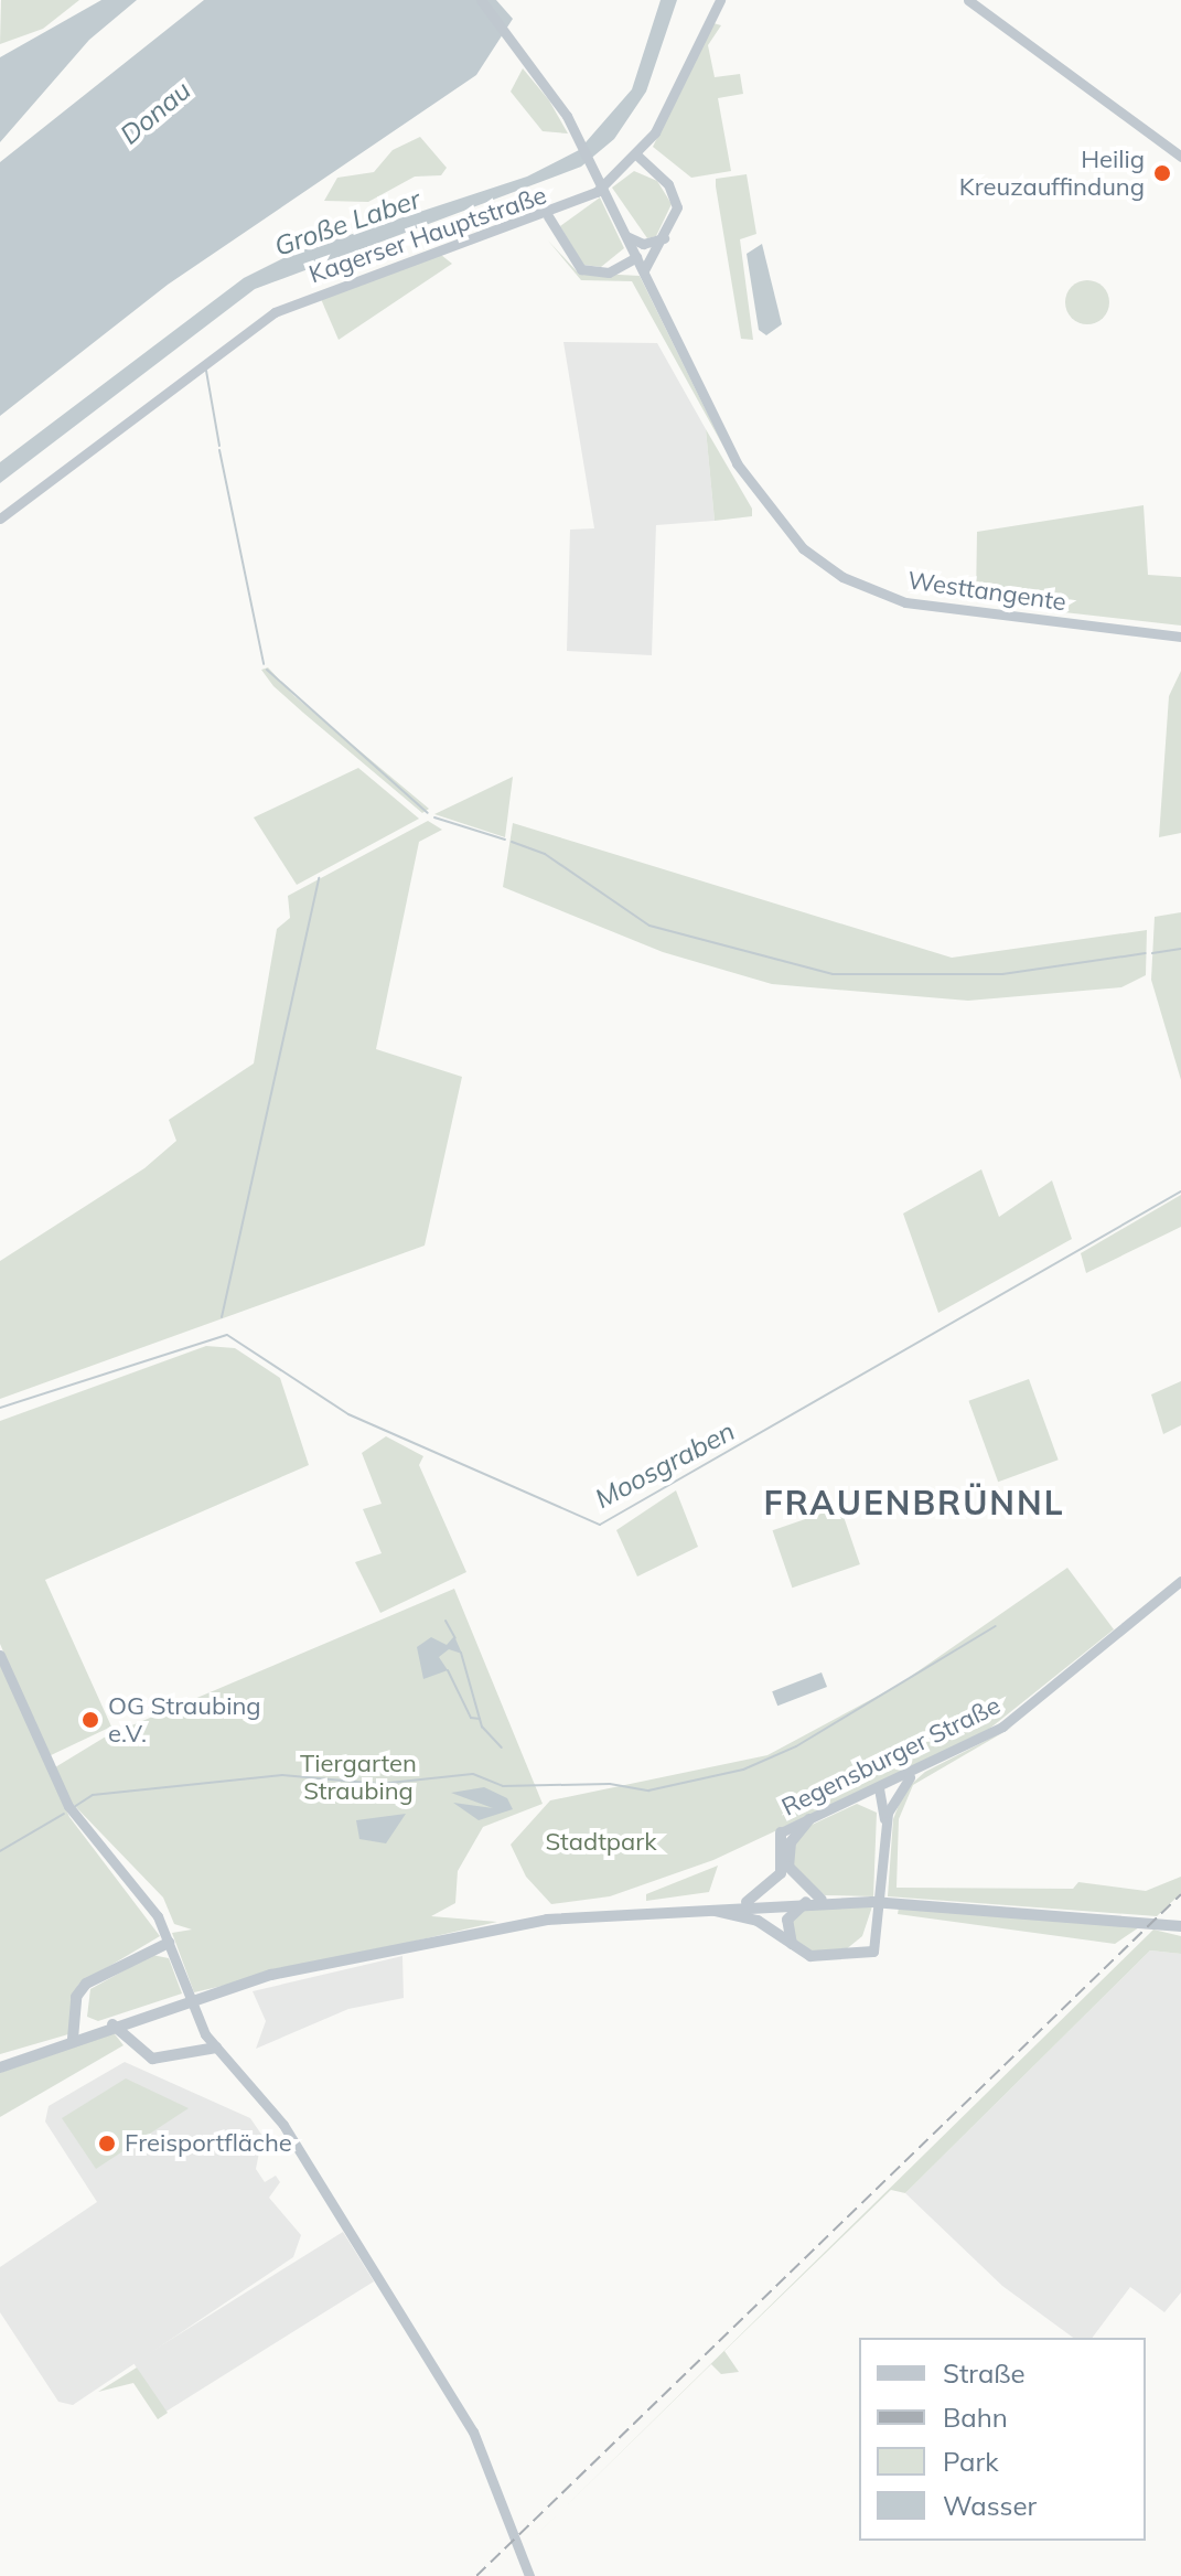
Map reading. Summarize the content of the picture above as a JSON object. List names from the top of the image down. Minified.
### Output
{"streets":{"street":["Kagerser Hauptstraße","Westtangente","Regensburger Straße"]},"districts":["FRAUENBRÜNNL"],"water":["Donau","Große Laber","Moosgraben"],"parks":["Tiergarten Straubing","Stadtpark"],"places":["Heilig Kreuzauffindung","OG Straubing e.V.","Freisportfläche"],"legend":["Straße","Bahn","Park","Wasser"]}
